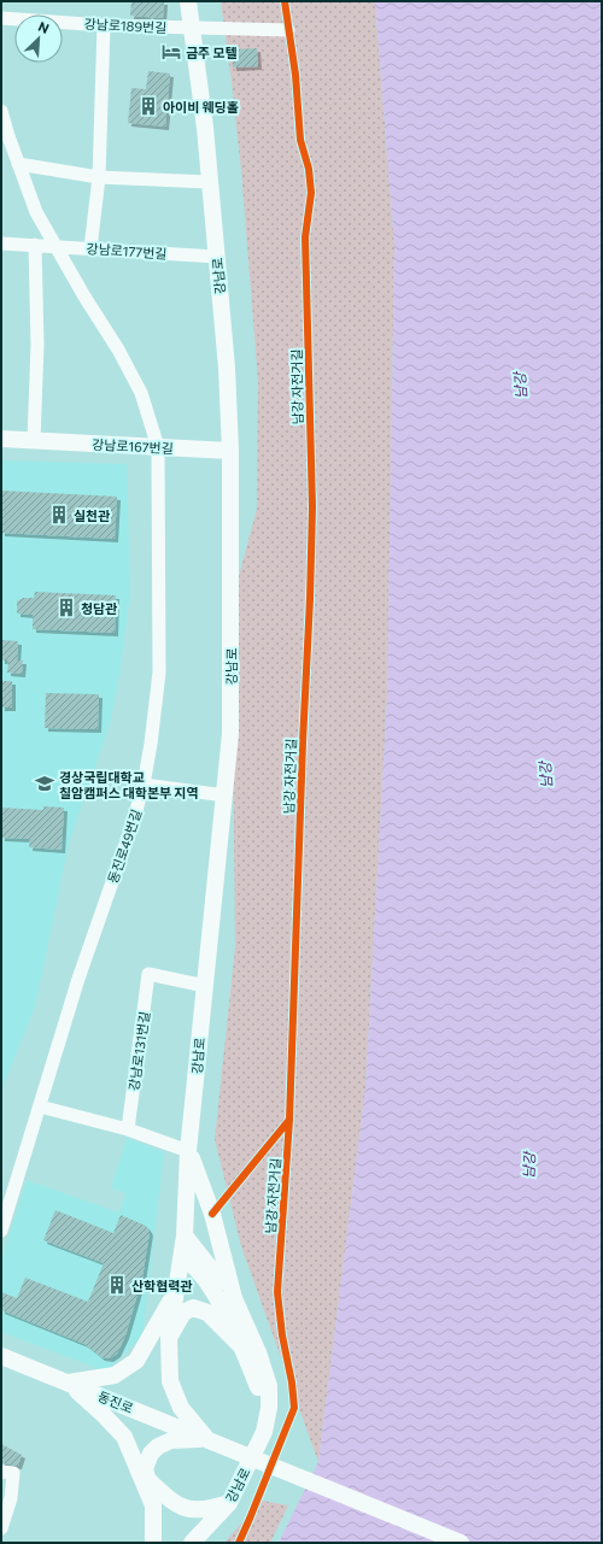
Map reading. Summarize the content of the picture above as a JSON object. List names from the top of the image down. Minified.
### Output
{"streets":{"street":["강남로189번길","강남로177번길","강남로","강남로167번길","동진로49번길","강남로131번길","동진로"],"cycle path":["남강 자전거길"]},"crossings":[["강남로189번길","강남로"],["강남로177번길","강남로"],["강남로177번길","동진로49번길"],["강남로","강남로167번길"],["강남로","강남로131번길"],["강남로","동진로"],["강남로167번길","동진로49번길"]],"water":["남강"],"places":{"hotel":["금주 모텔"],"building":["아이비 웨딩홀","실천관","청담관","산학협력관"],"school or university":["경상국립대학교 칠암캠퍼스 대학본부 지역"]},"north":"top right"}
